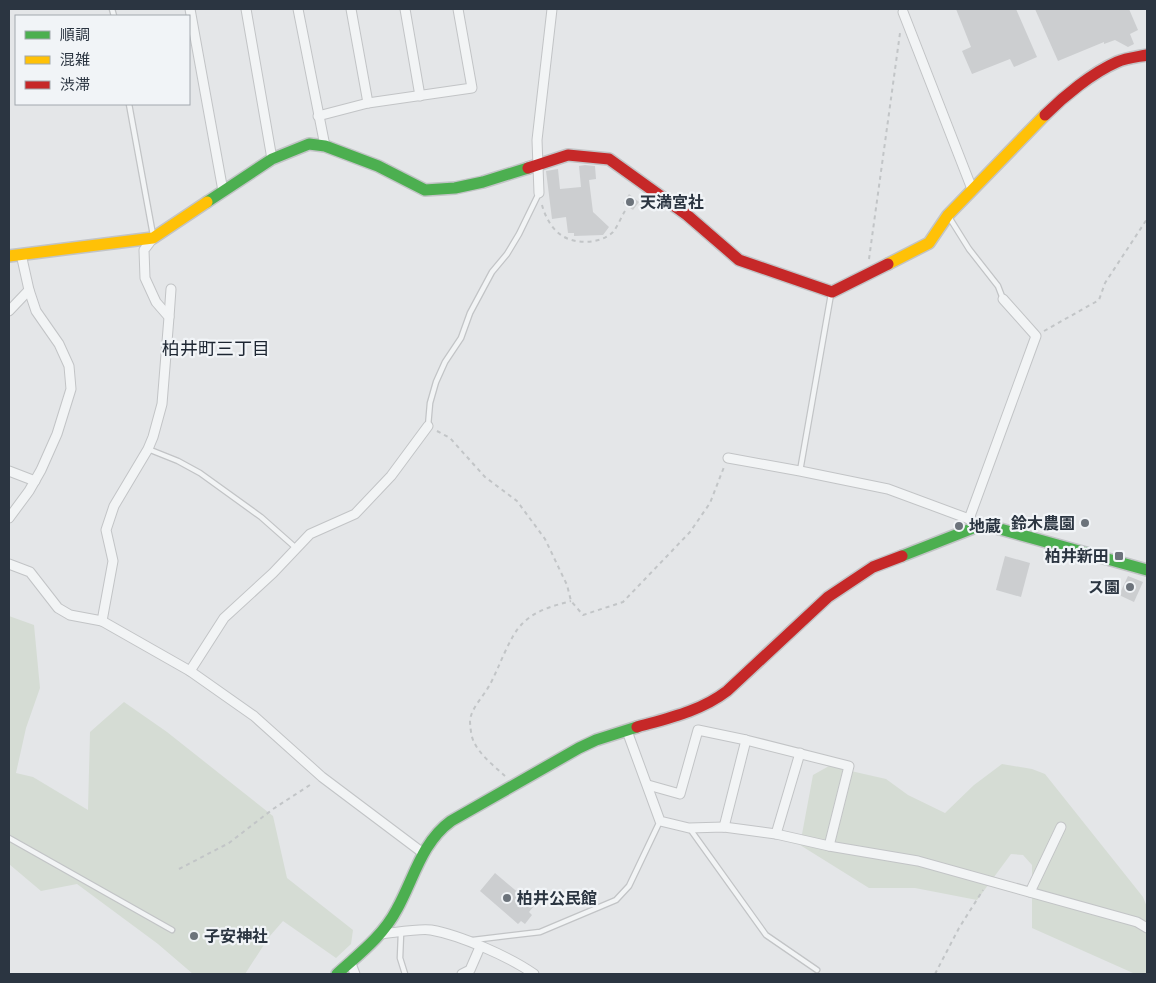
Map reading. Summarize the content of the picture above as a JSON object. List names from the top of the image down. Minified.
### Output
{"districts":["柏井町三丁目"],"places":{"other":["天満宮社","鈴木農園","地蔵","ス園","柏井公民館","子安神社"],"transit":["柏井新田"]},"legend":["順調","混雑","渋滞"]}
